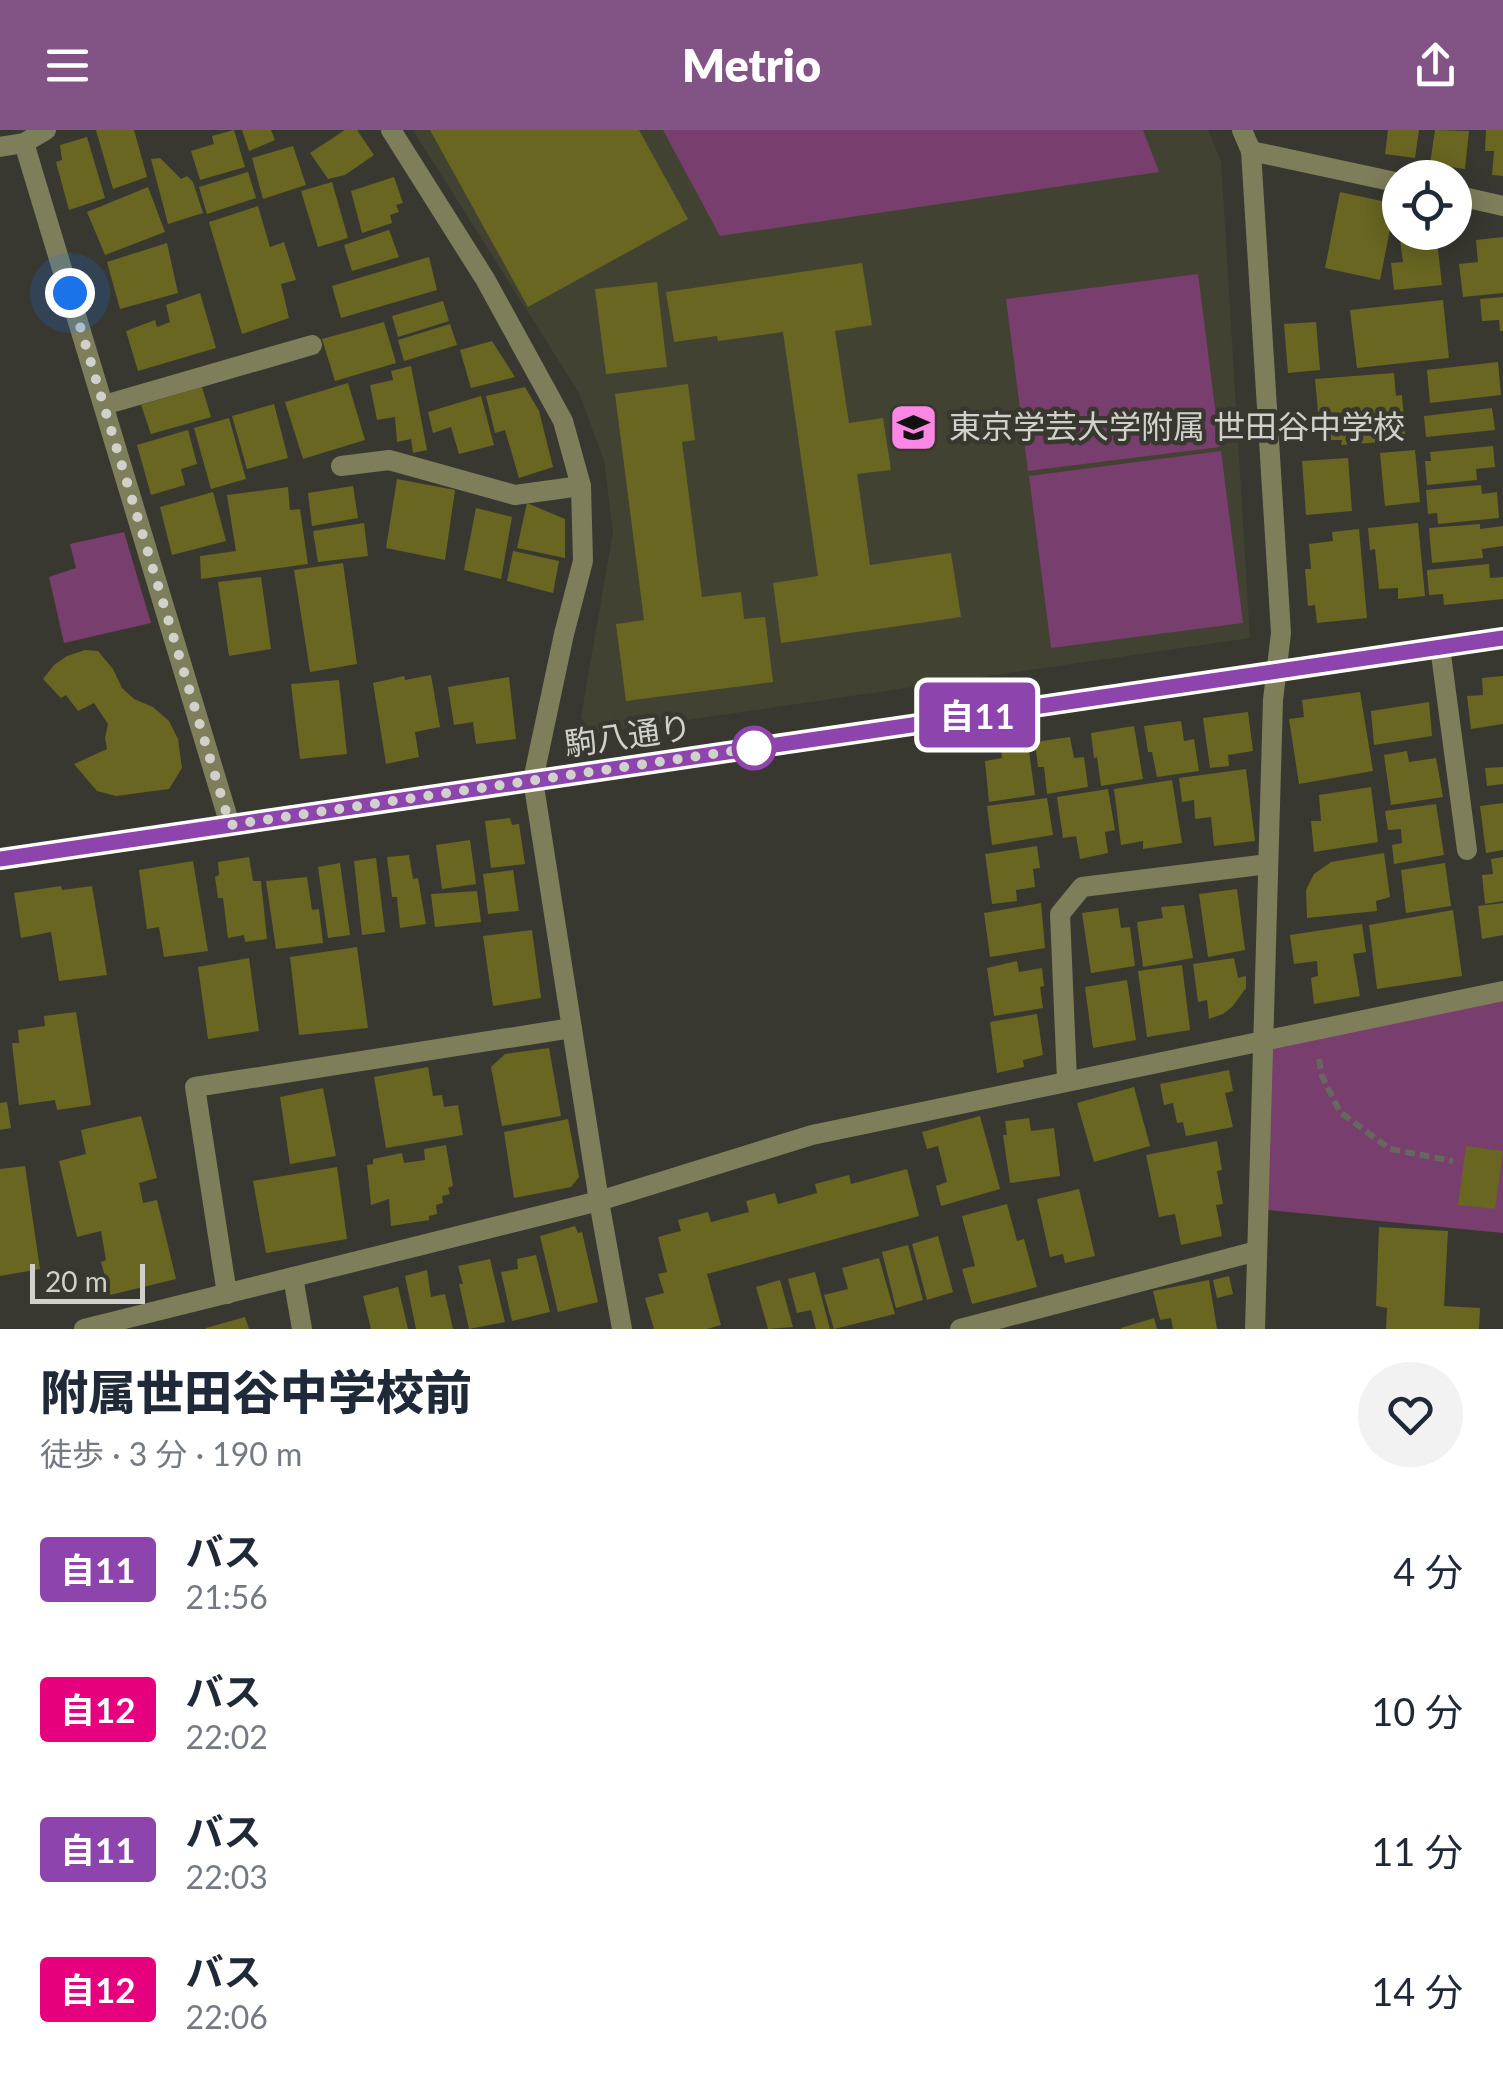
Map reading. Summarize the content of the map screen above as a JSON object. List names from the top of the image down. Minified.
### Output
{"streets":{"street":["駒八通り"]},"places":{"school or university":["東京学芸大学附属 世田谷中学校"]},"lines":["bus line 自11"],"scale_bar":"20 m","page":{"header":"Metrio","on_map":"自11","scale":"20 m","heading":["附属世田谷中学校前","徒歩 · 3 分 · 190 m"],"list":[{"mark":"自11","name":"バス","note":"21:56","value":"4 分"},{"mark":"自12","name":"バス","note":"22:02","value":"10 分"},{"mark":"自11","name":"バス","note":"22:03","value":"11 分"},{"mark":"自12","name":"バス","note":"22:06","value":"14 分"}]}}
